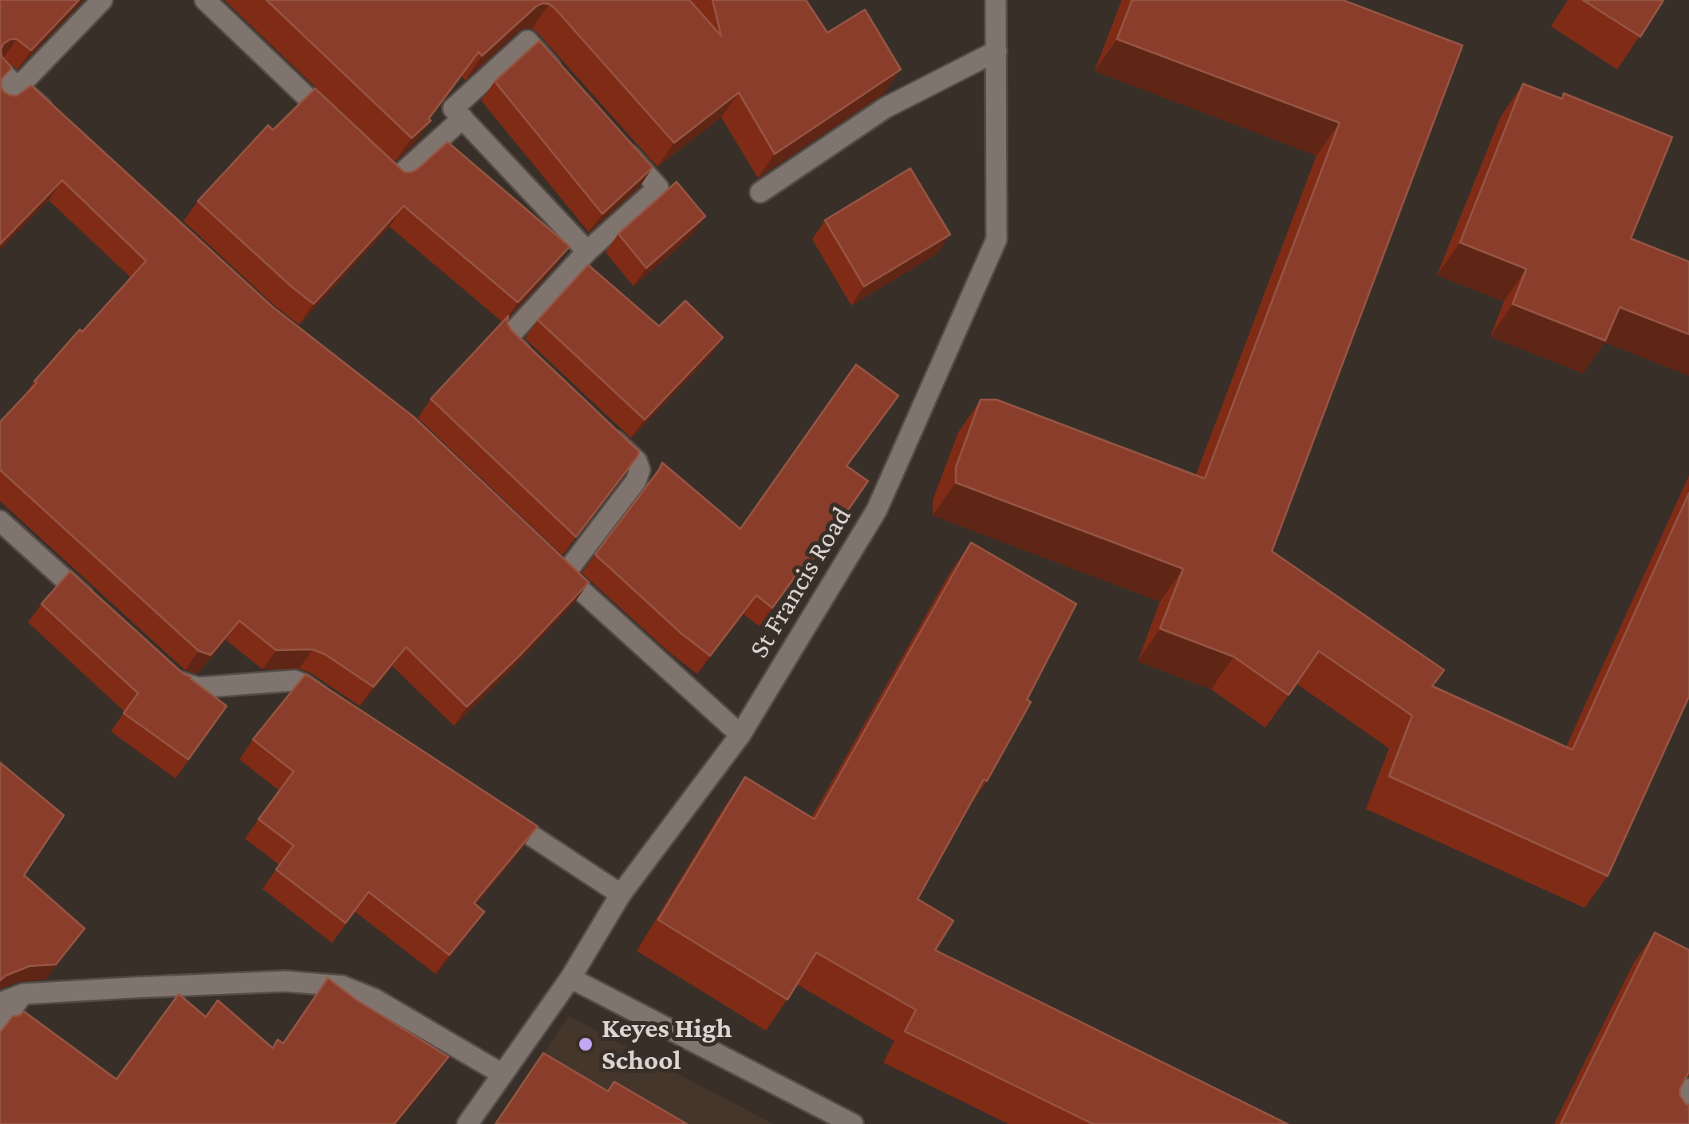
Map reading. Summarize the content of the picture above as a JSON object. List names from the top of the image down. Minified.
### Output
{"streets":{"street":["St Francis Road"]},"places":["Keyes High School"]}
